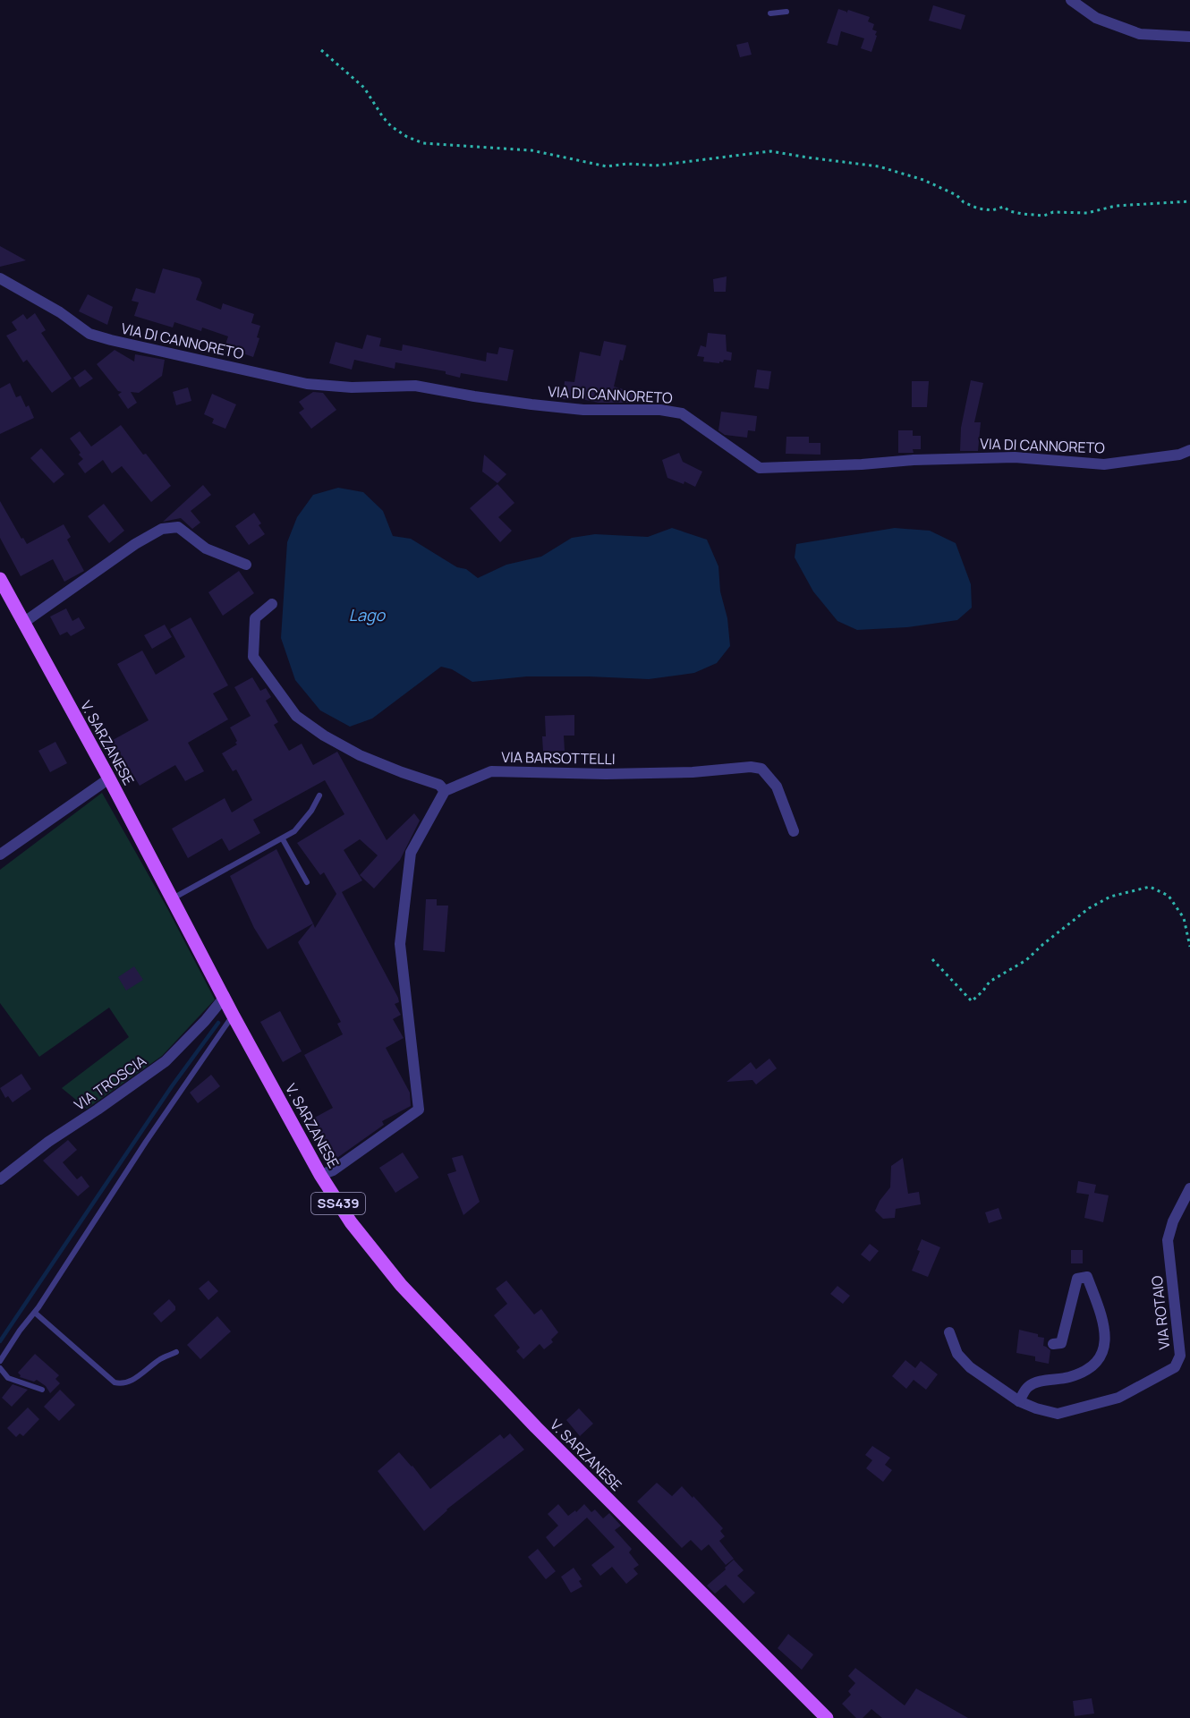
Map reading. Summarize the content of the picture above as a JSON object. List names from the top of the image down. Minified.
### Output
{"streets":{"main road":["V. SARZANESE","SS439"],"street":["VIA DI CANNORETO","VIA BARSOTTELLI","VIA TROSCIA","VIA ROTAIO"]},"crossings":[["V. SARZANESE","VIA TROSCIA"]],"water":["Lago"]}
